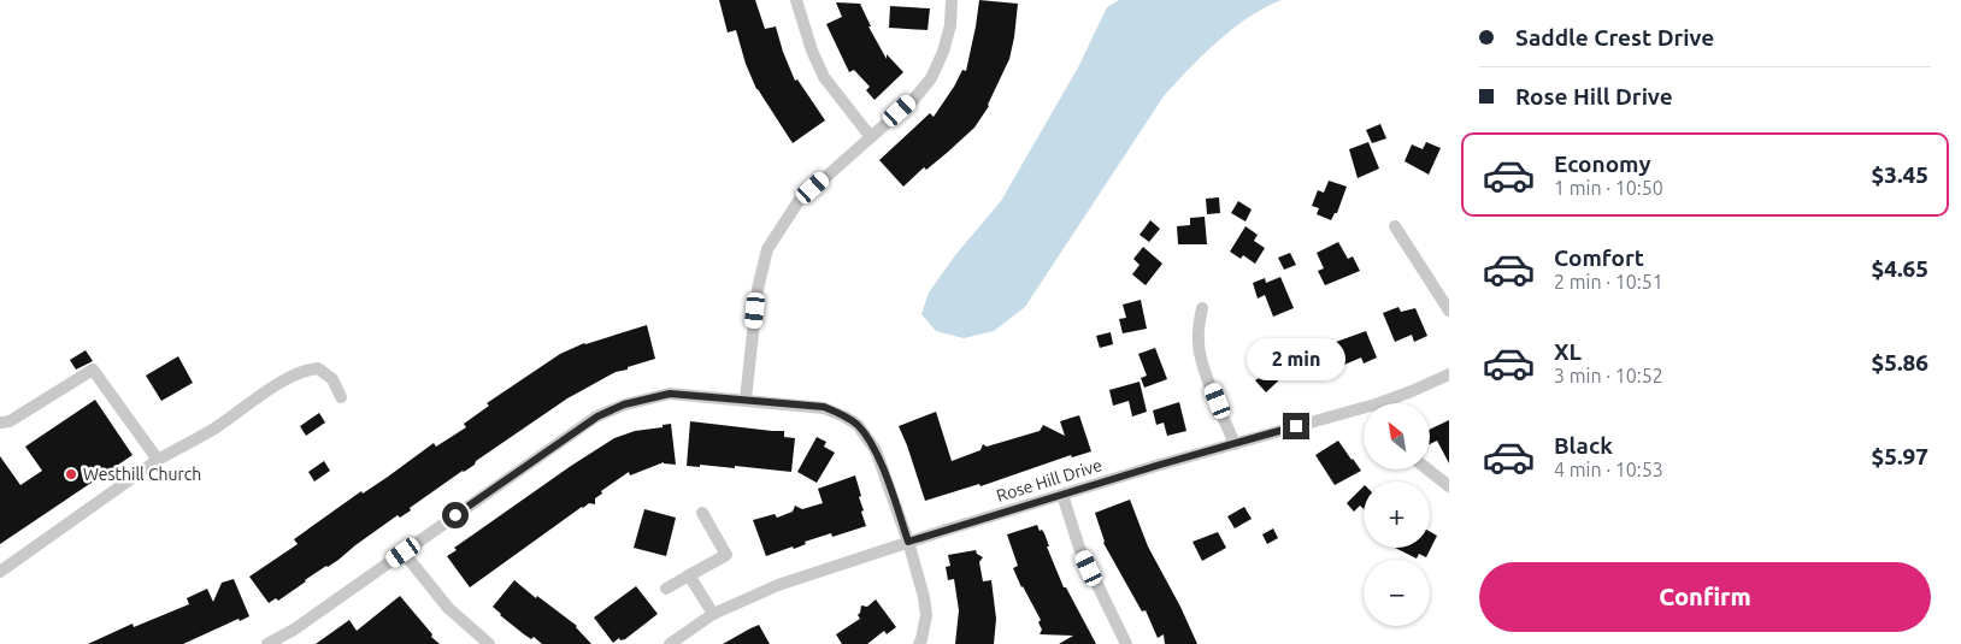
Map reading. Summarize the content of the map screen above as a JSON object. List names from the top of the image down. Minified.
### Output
{"streets":{"street":["Rose Hill Drive"]},"places":["Westhill Church"],"north":"top left","page":{"banner":["Saddle Crest Drive","Rose Hill Drive"],"list":[{"name":"Economy","note":"1 min · 10:50","value":"$3.45"},{"name":"Comfort","note":"2 min · 10:51","value":"$4.65"},{"name":"XL","note":"3 min · 10:52","value":"$5.86"},{"name":"Black","note":"4 min · 10:53","value":"$5.97"}],"bubble":"2 min","map_buttons":["+","−"],"buttons":"Confirm"}}
